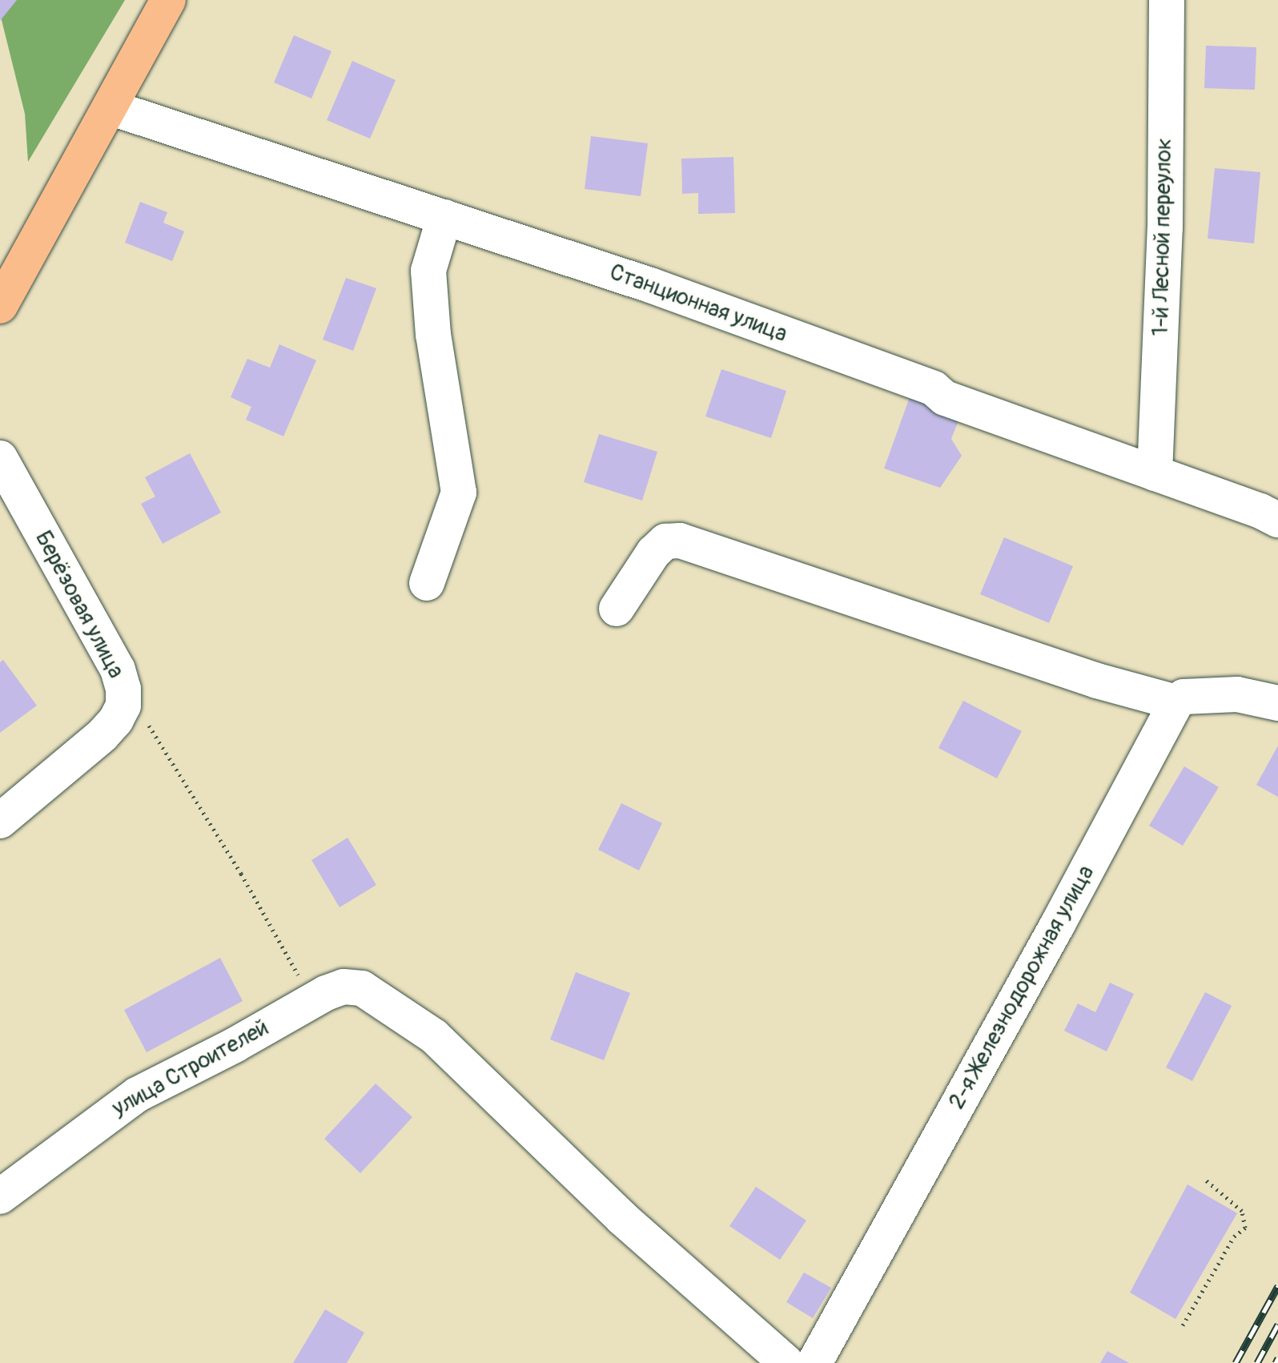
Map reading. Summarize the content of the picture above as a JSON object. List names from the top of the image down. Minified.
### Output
{"streets":{"street":["1-й Лесной переулок","Станционная улица","Берёзовая улица","2-я Железнодорожная улица","улица Строителей"]},"crossings":[["1-й Лесной переулок","Станционная улица"]]}
